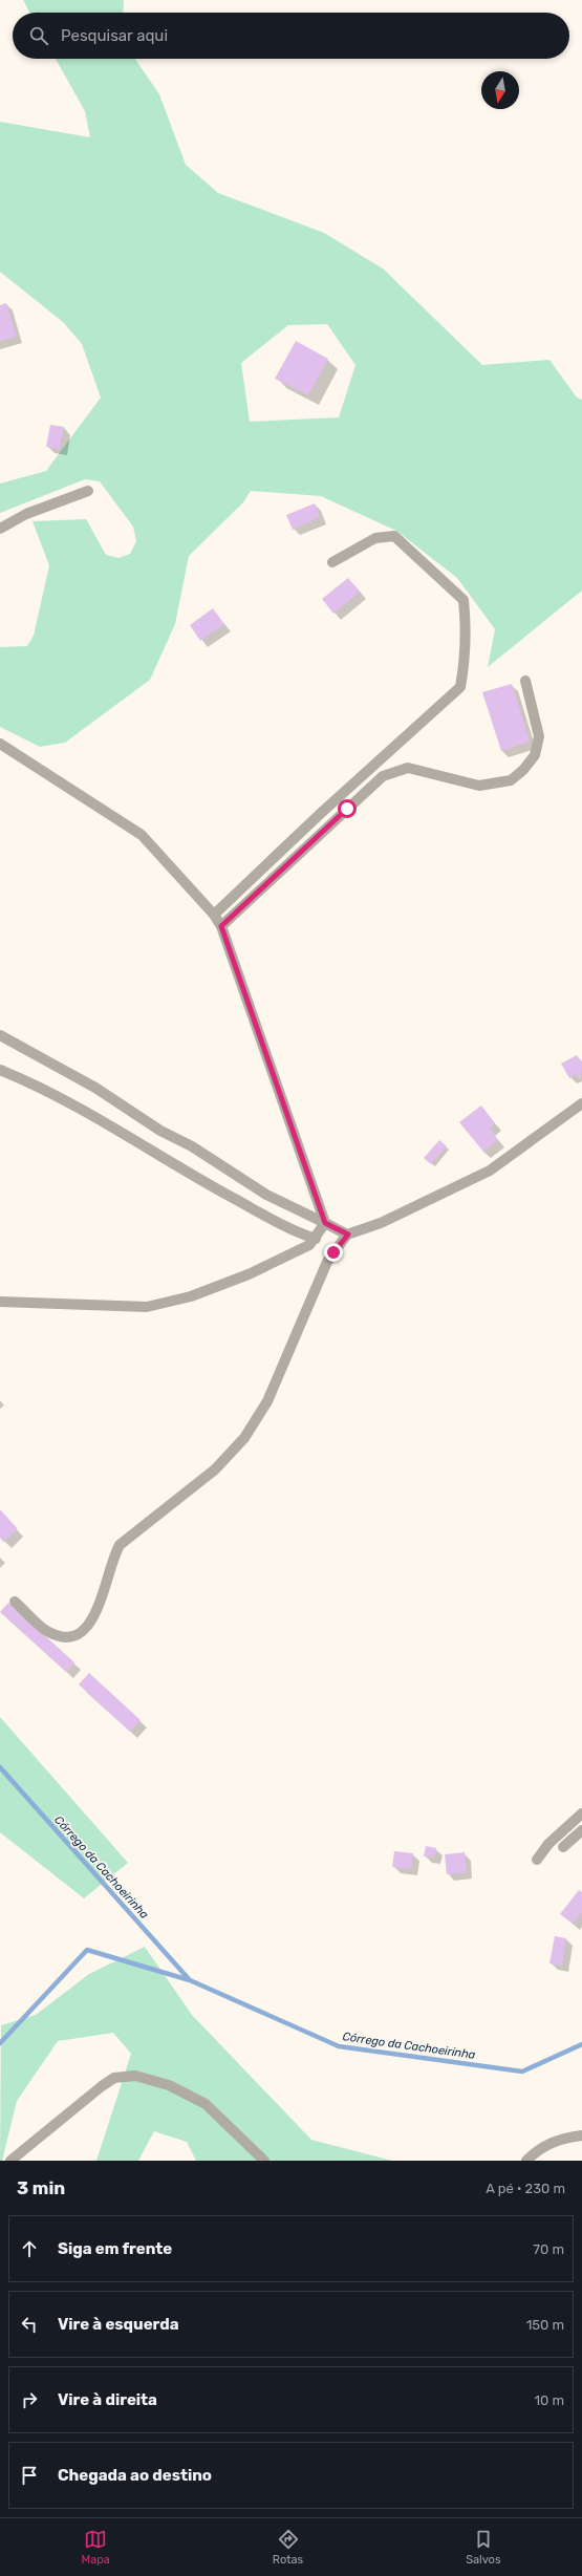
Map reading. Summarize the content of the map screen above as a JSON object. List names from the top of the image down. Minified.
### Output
{"water":["Córrego da Cachoeirinha"],"north":"bottom","page":{"search":"Pesquisar aqui","heading":["3 min","A pé · 230 m"],"list":[["Siga em frente","70 m"],["Vire à esquerda","150 m"],["Vire à direita","10 m"],"Chegada ao destino"],"nav":["Mapa","Rotas","Salvos"]}}
